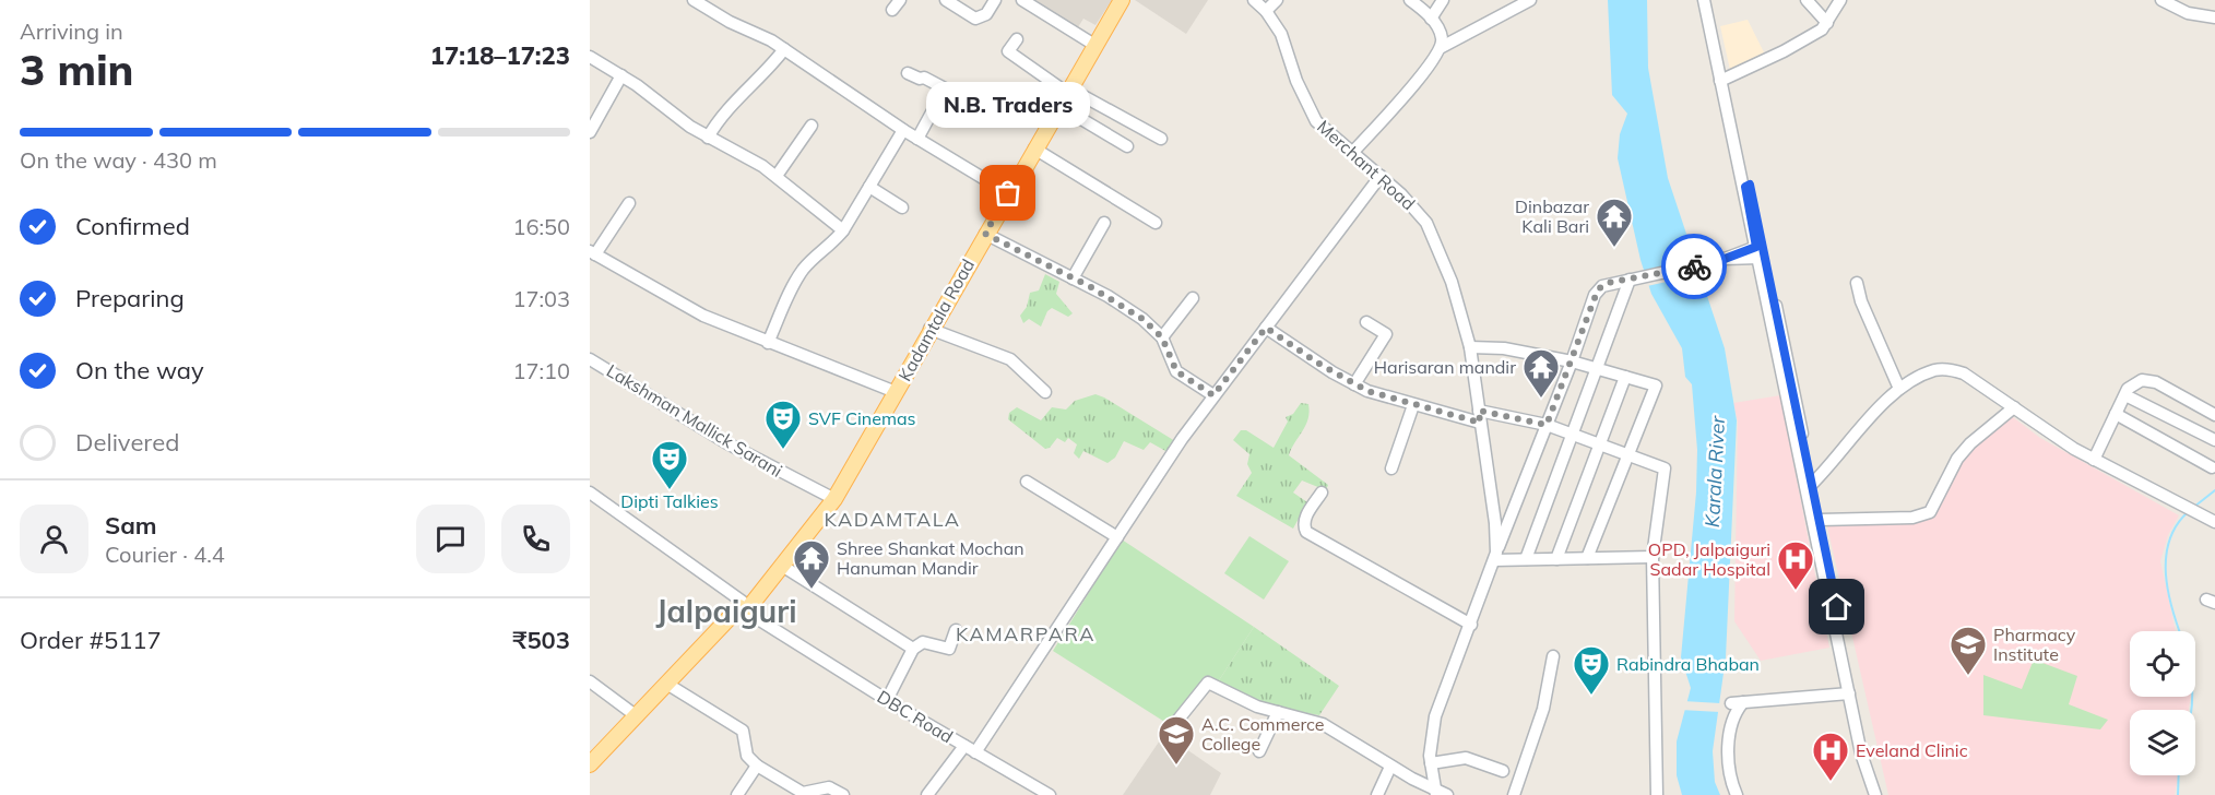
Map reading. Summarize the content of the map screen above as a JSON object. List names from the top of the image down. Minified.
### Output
{"streets":{"main road":["Kadamtala Road"],"street":["Merchant Road","Lakshman Mallick Sarani","DBC Road"]},"crossings":[["Kadamtala Road","Lakshman Mallick Sarani"],["Kadamtala Road","DBC Road"]],"districts":["KADAMTALA","Jalpaiguri","KAMARPARA"],"water":["Karala River"],"places":{"other":["N.B. Traders"],"temple":["Dinbazar Kali Bari","Harisaran mandir","Shree Shankat Mochan Hanuman Mandir"],"theatre":["SVF Cinemas","Dipti Talkies","Rabindra Bhaban"],"hospital":["OPD, Jalpaiguri Sadar Hospital","Eveland Clinic"],"school or university":["Pharmacy Institute","A.C. Commerce College"]},"page":{"heading":["3 min","Arriving in","17:18–17:23"],"panel":["Sam","Courier · 4.4","Order #5117","₹503"],"bubble":"N.B. Traders","bar":"On the way · 430 m","list":[["Confirmed","16:50"],["Preparing","17:03"],["On the way","17:10"],"Delivered"]}}
